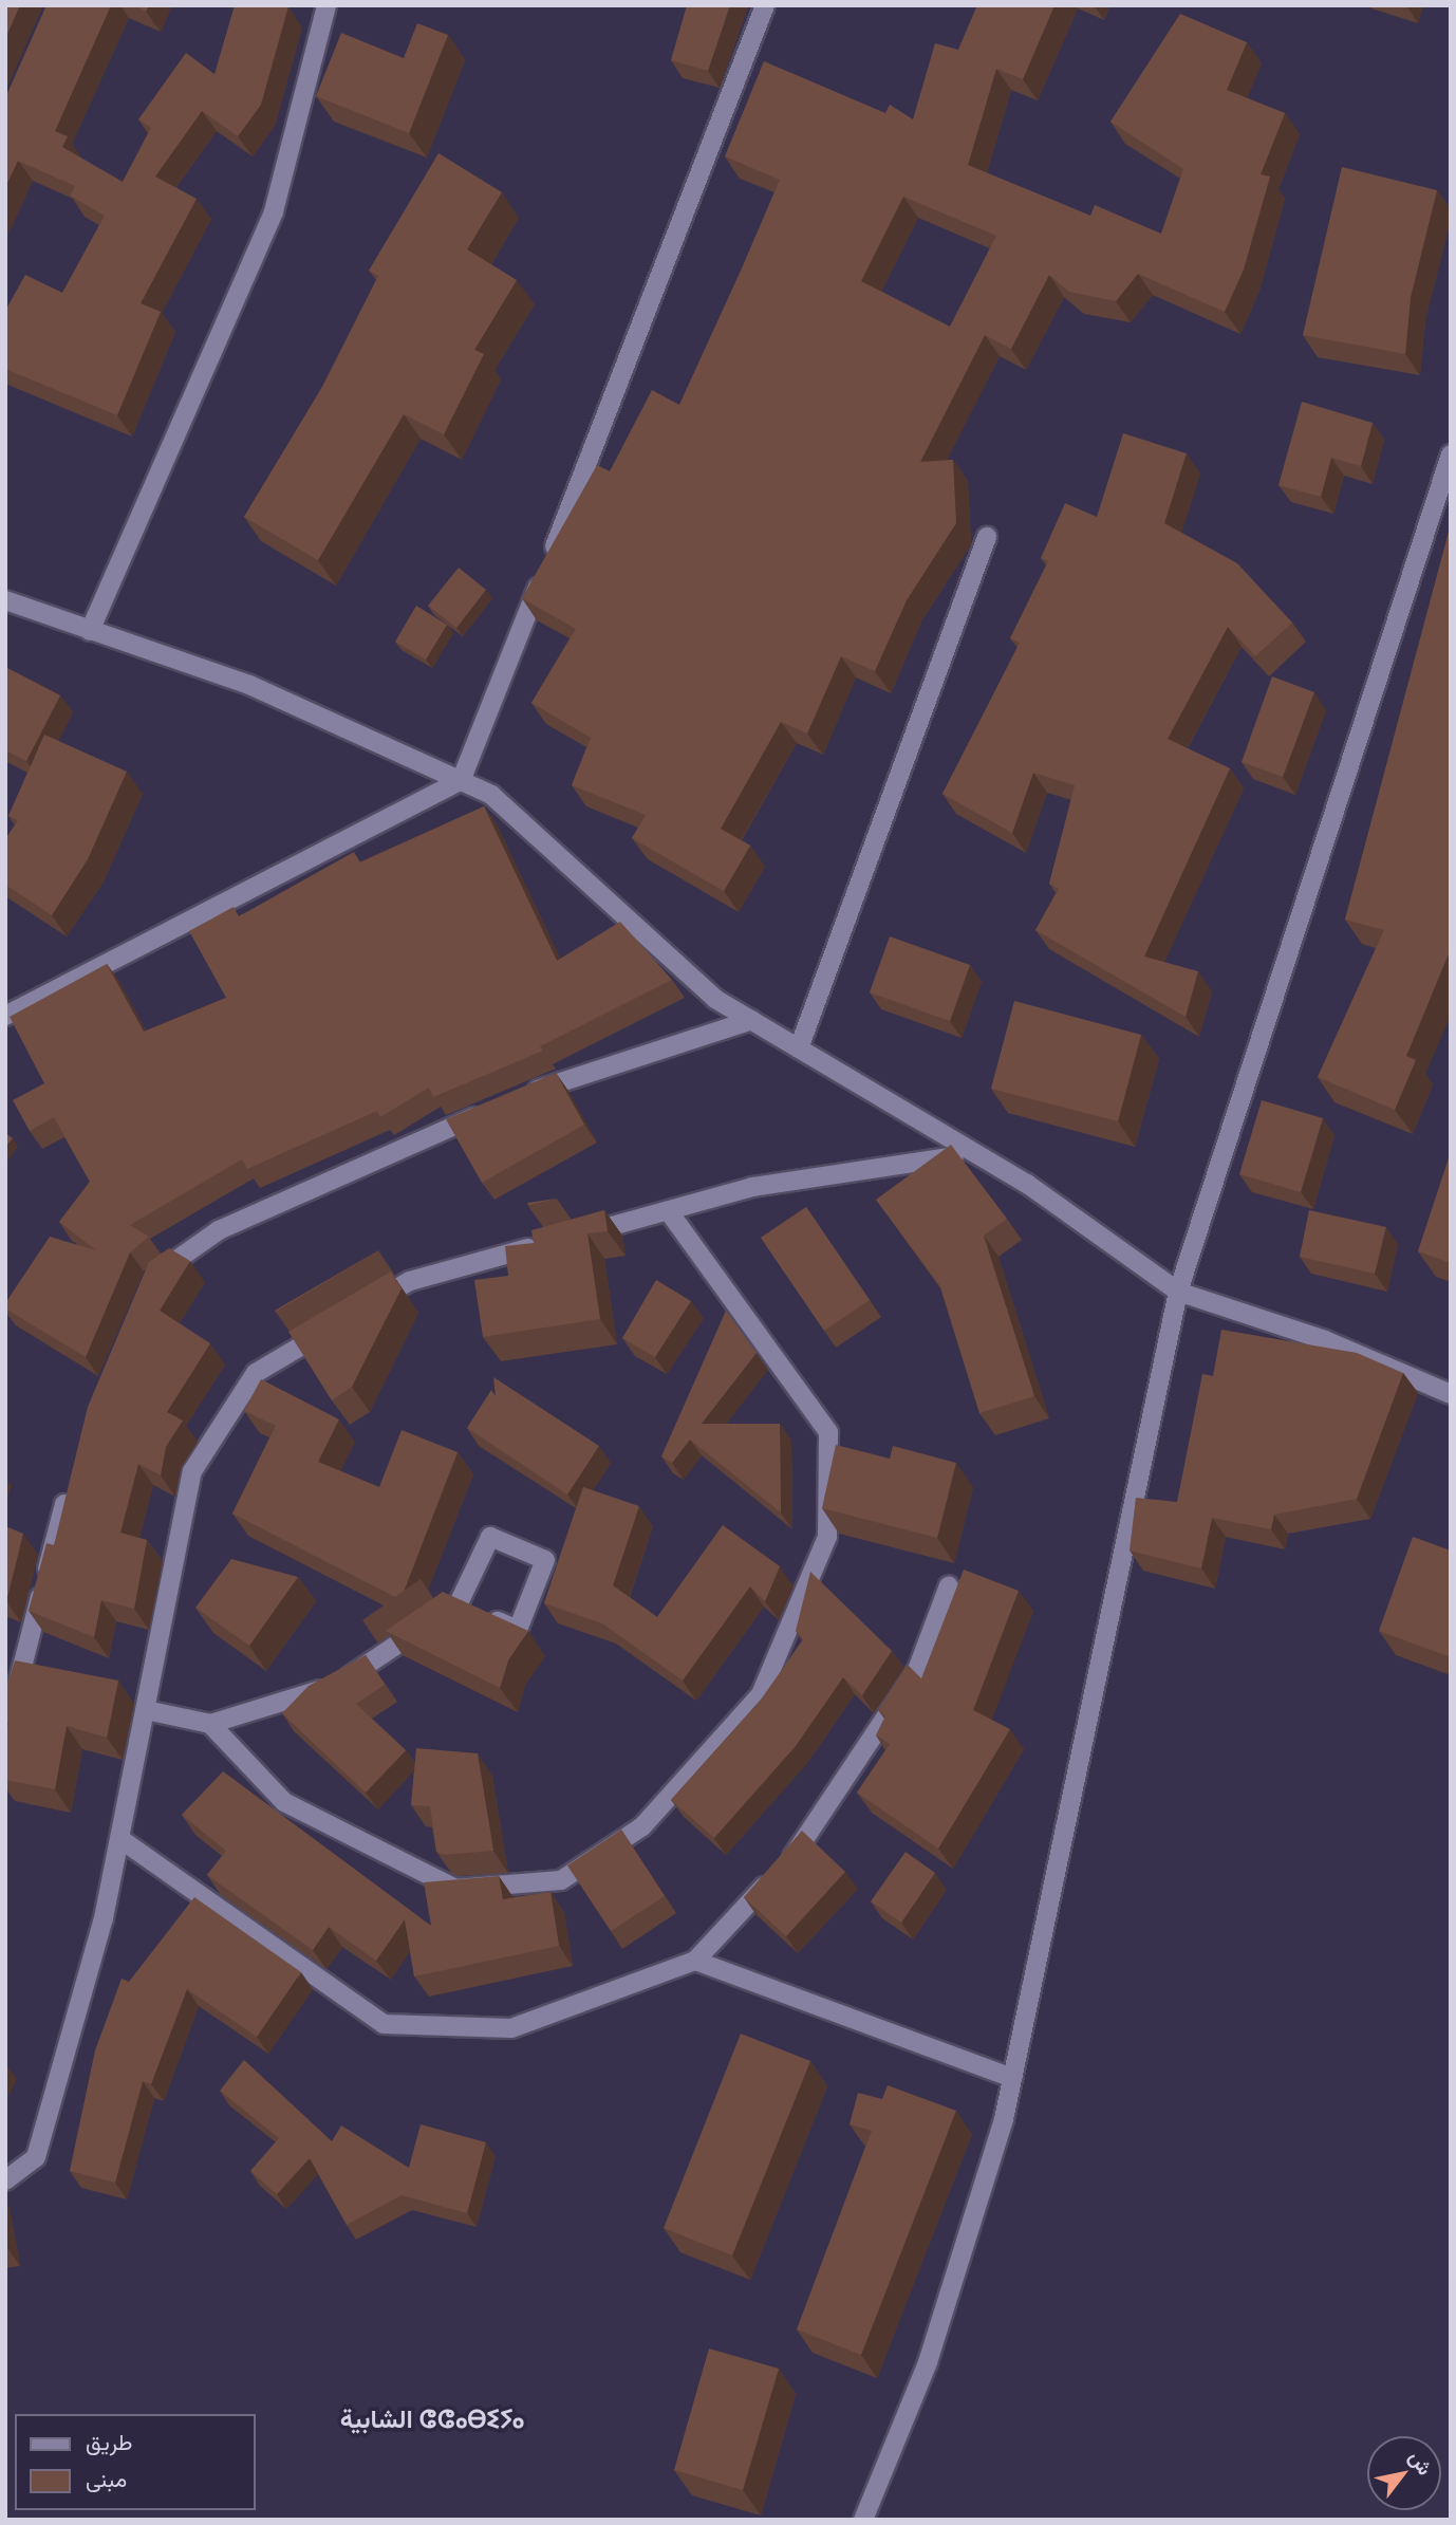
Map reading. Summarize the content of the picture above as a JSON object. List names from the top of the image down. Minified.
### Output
{"districts":["الشابية ⵛⵛⴰⴱⵉⵢⴰ"],"legend":["طريق","مبنى"],"north":"top right"}
